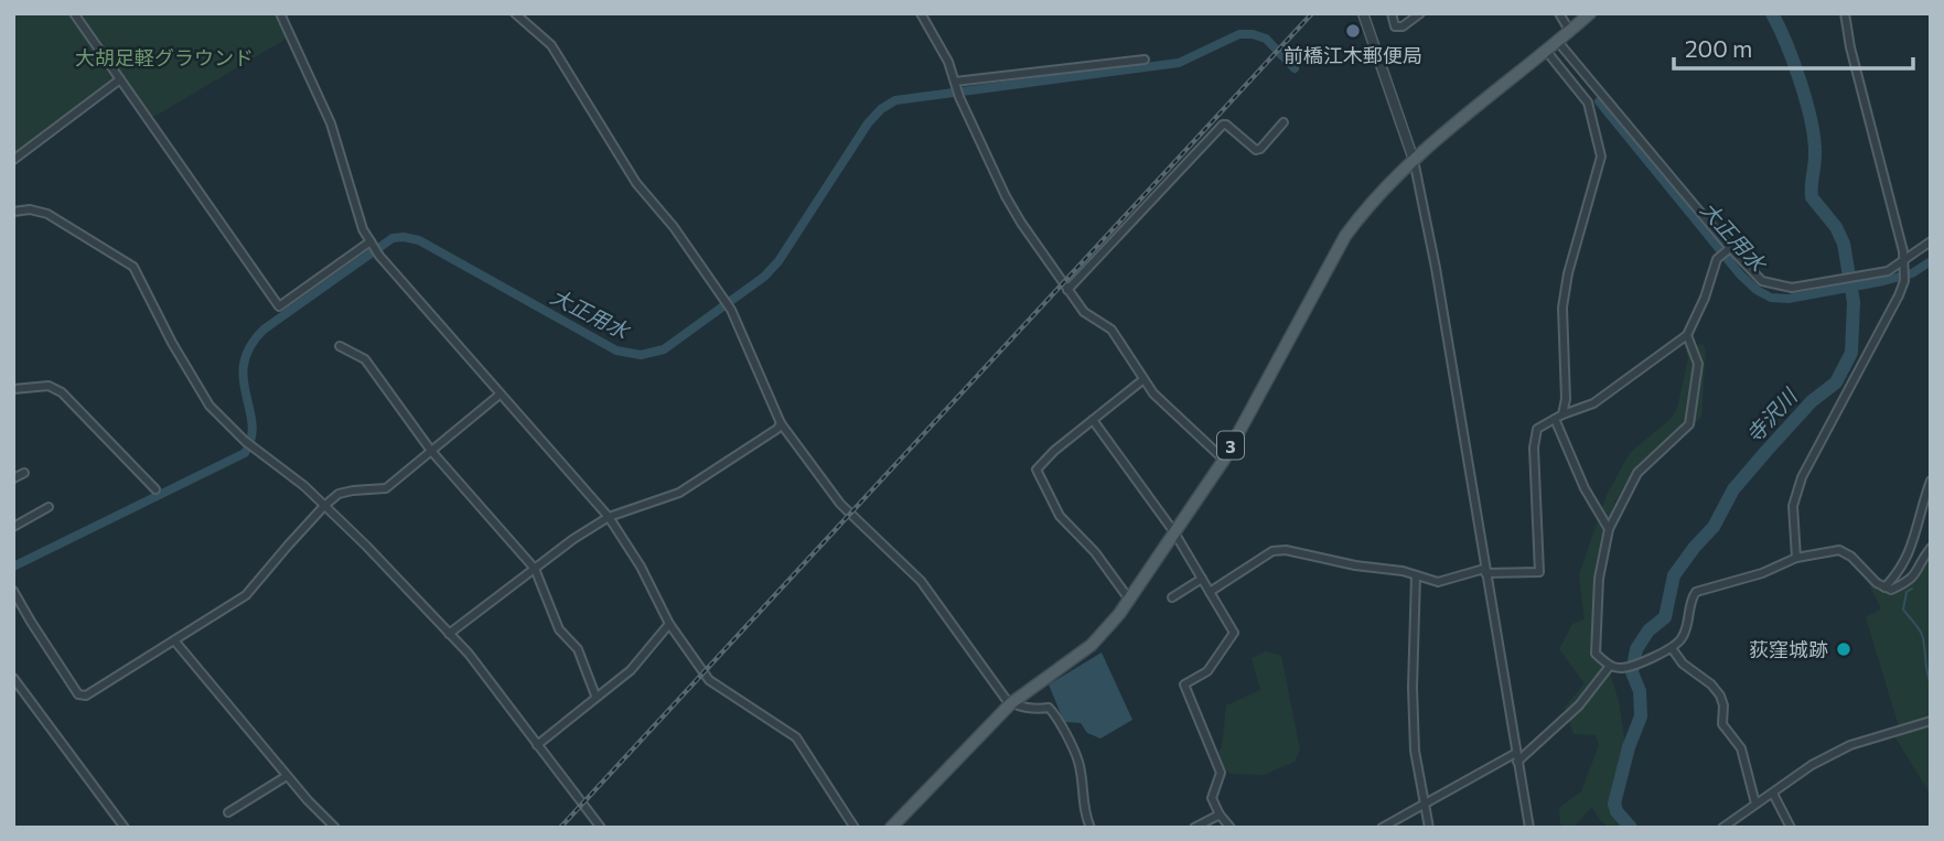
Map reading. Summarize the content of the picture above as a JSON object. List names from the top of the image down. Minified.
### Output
{"streets":{"main road":["3"]},"water":["大正用水","寺沢川"],"parks":["大胡足軽グラウンド"],"places":["前橋江木郵便局","荻窪城跡"],"scale_bar":"200 m"}
